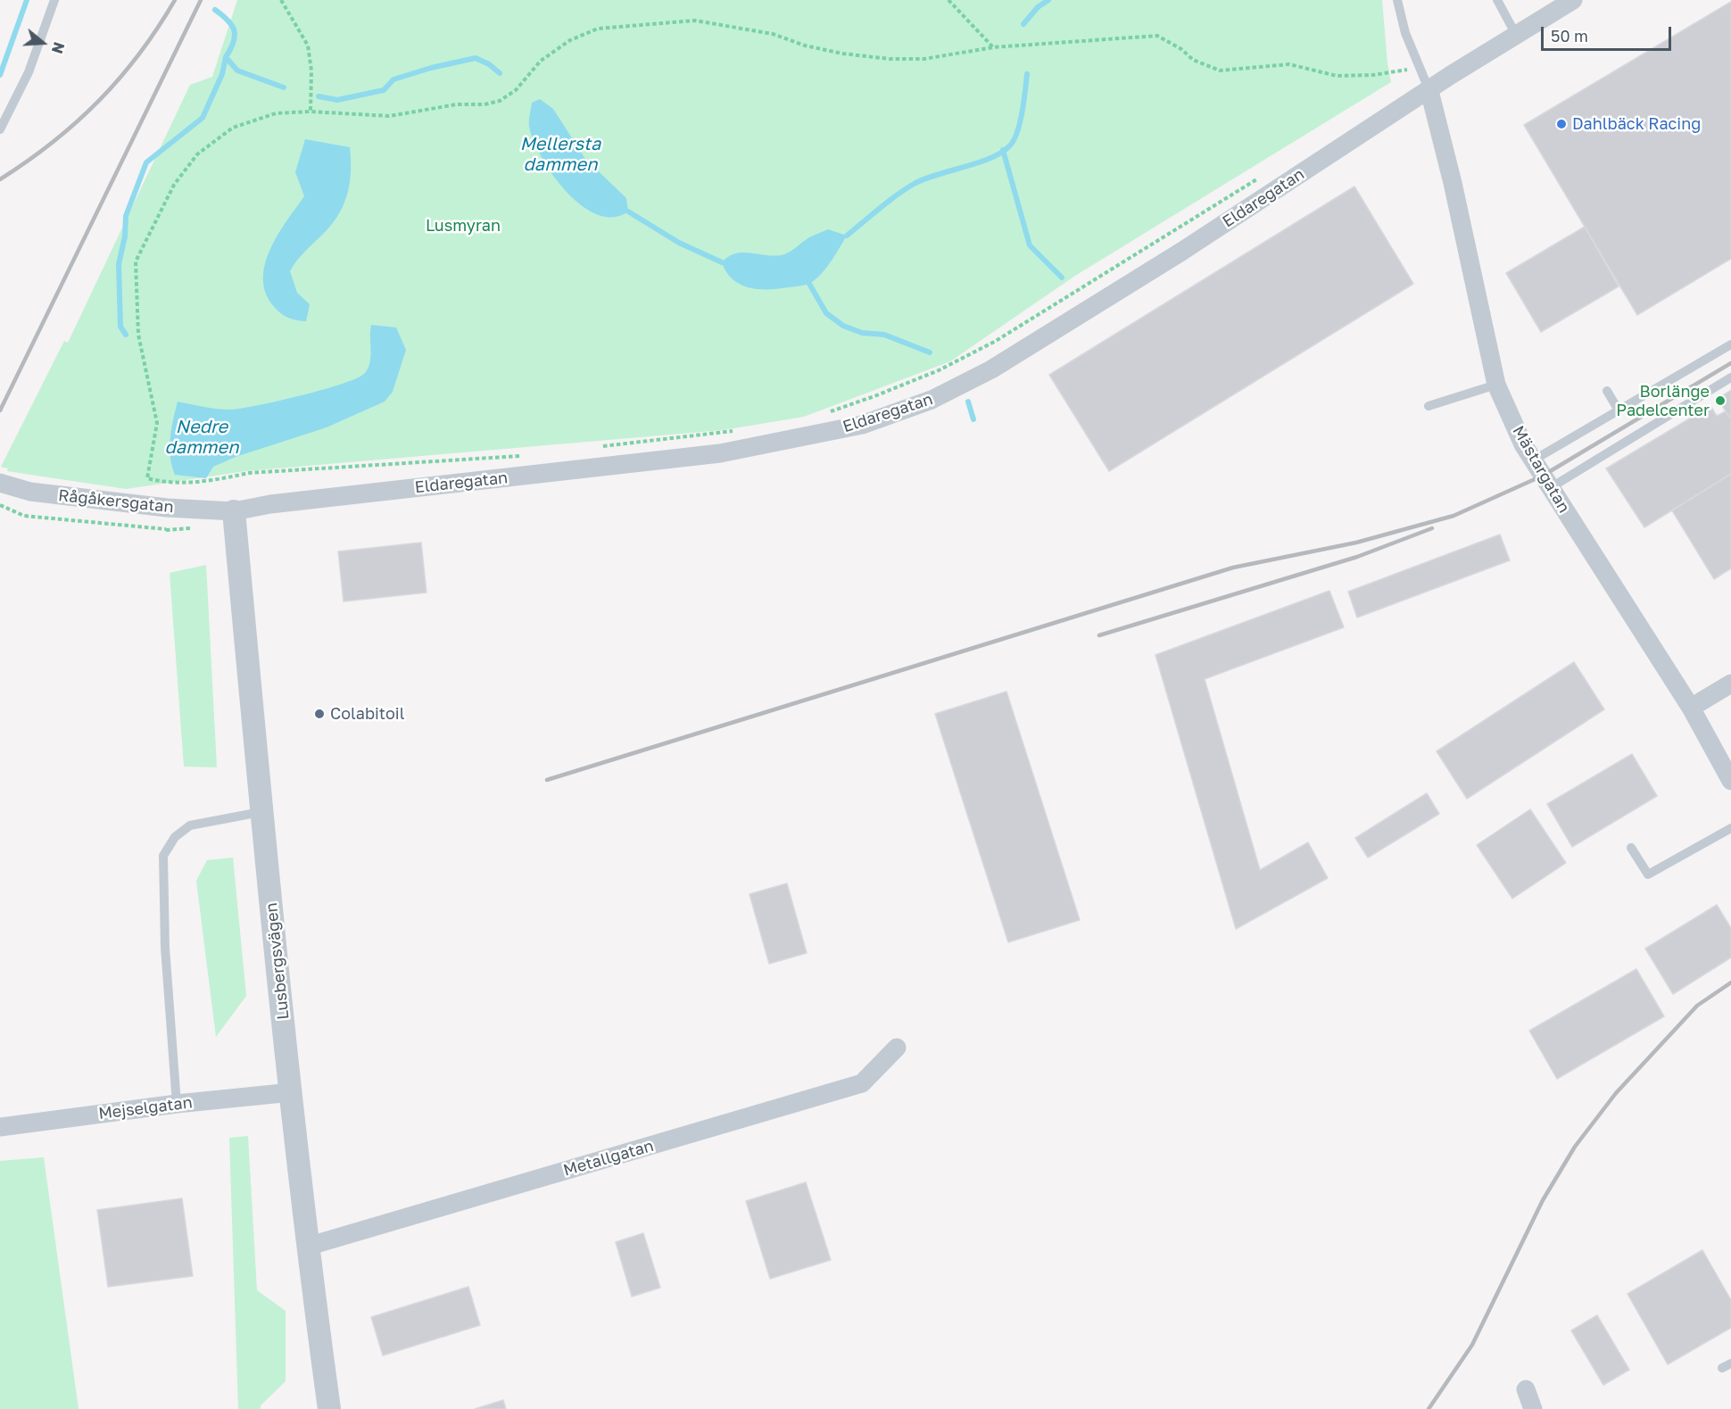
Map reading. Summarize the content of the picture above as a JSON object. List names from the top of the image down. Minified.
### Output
{"streets":{"street":["Eldaregatan","Mästargatan","Rågåkersgatan","Lusbergsvägen","Mejselgatan","Metallgatan"]},"crossings":[["Eldaregatan","Mästargatan"],["Eldaregatan","Rågåkersgatan"],["Eldaregatan","Lusbergsvägen"],["Rågåkersgatan","Lusbergsvägen"],["Lusbergsvägen","Mejselgatan"],["Lusbergsvägen","Metallgatan"]],"water":["Mellersta dammen","Nedre dammen"],"parks":["Lusmyran"],"places":["Dahlbäck Racing","Borlänge Padelcenter","Colabitoil"],"scale_bar":"50 m","north":"right"}
